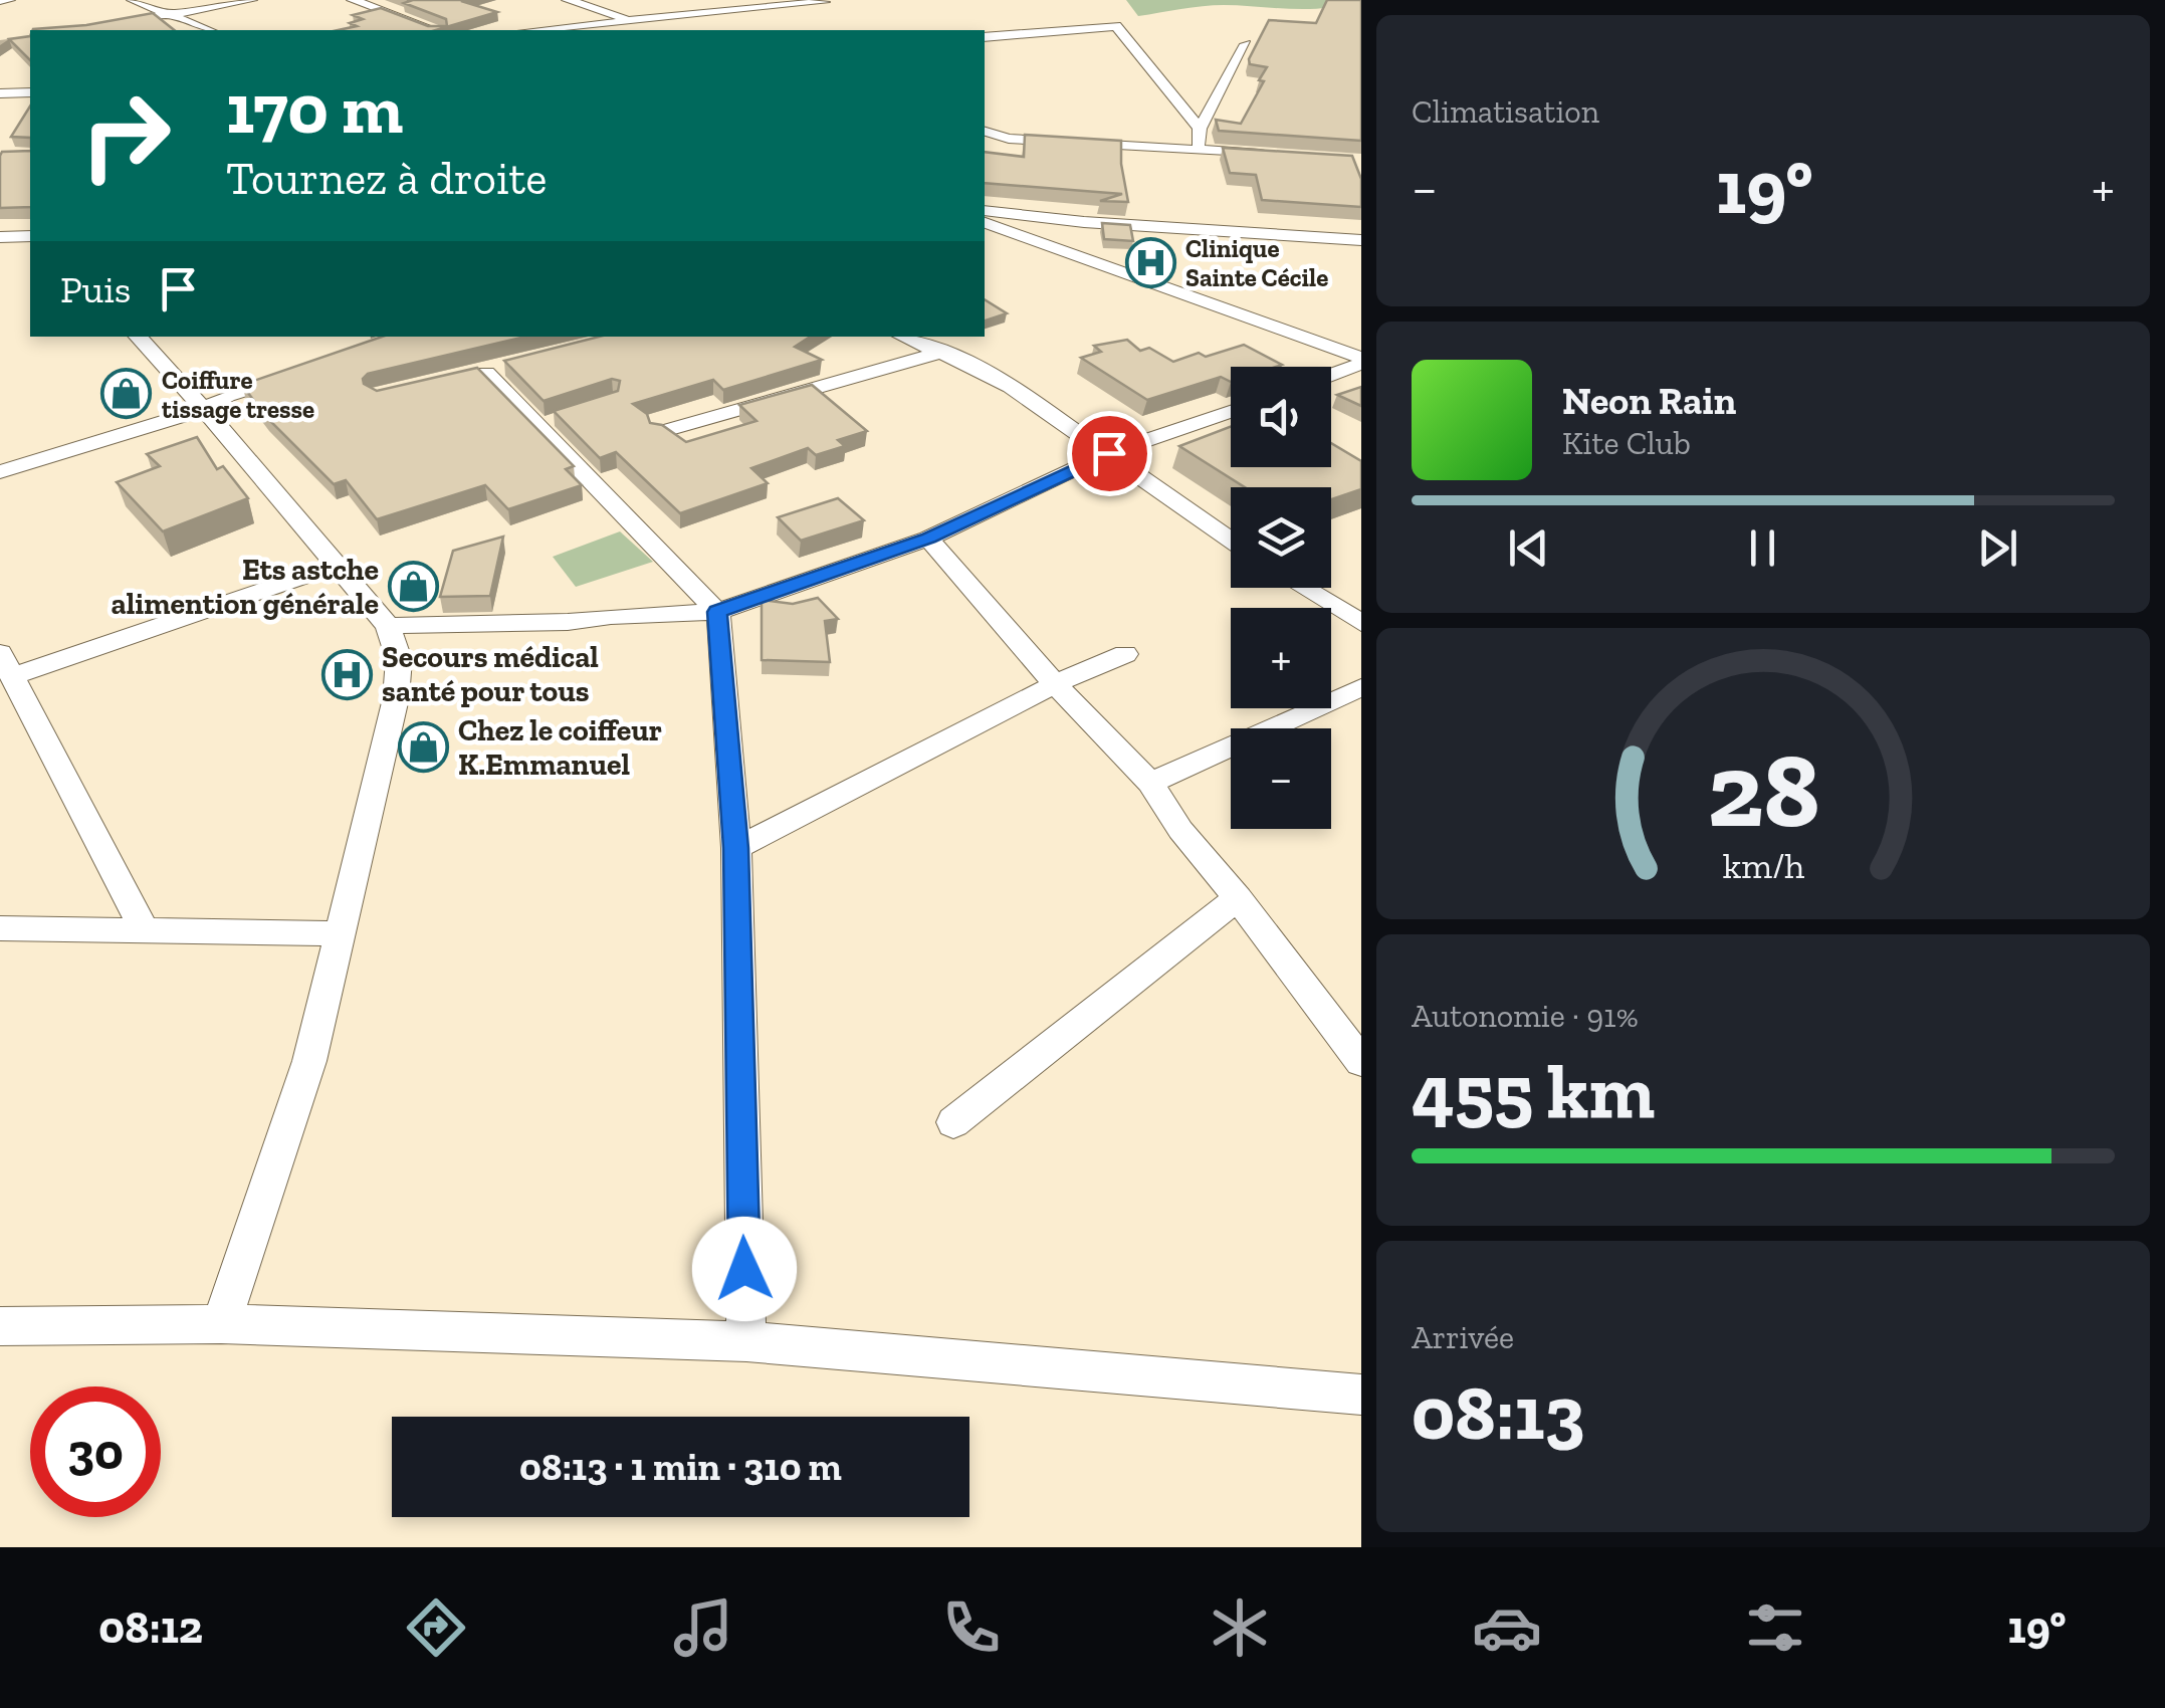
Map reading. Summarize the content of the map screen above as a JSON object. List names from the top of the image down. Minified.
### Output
{"places":{"hospital":["Clinique Sainte Cécile","Secours médical santé pour tous"],"shop":["Coiffure tissage tresse","Ets astche alimention générale","Chez le coiffeur K.Emmanuel"]},"page":{"tile":["Climatisation",["Autonomie · 91%","455 km"],["Arrivée","08:13"]],"turn":["170 m","Tournez à droite"],"heat":["−","19°","+"],"then":"Puis","song":["Neon Rain","Kite Club"],"map_buttons":["+","−"],"limit":"30","trip":"08:13 · 1 min · 310 m","tabs":["08:12","19°"],"gauge":["28","km/h"]}}
